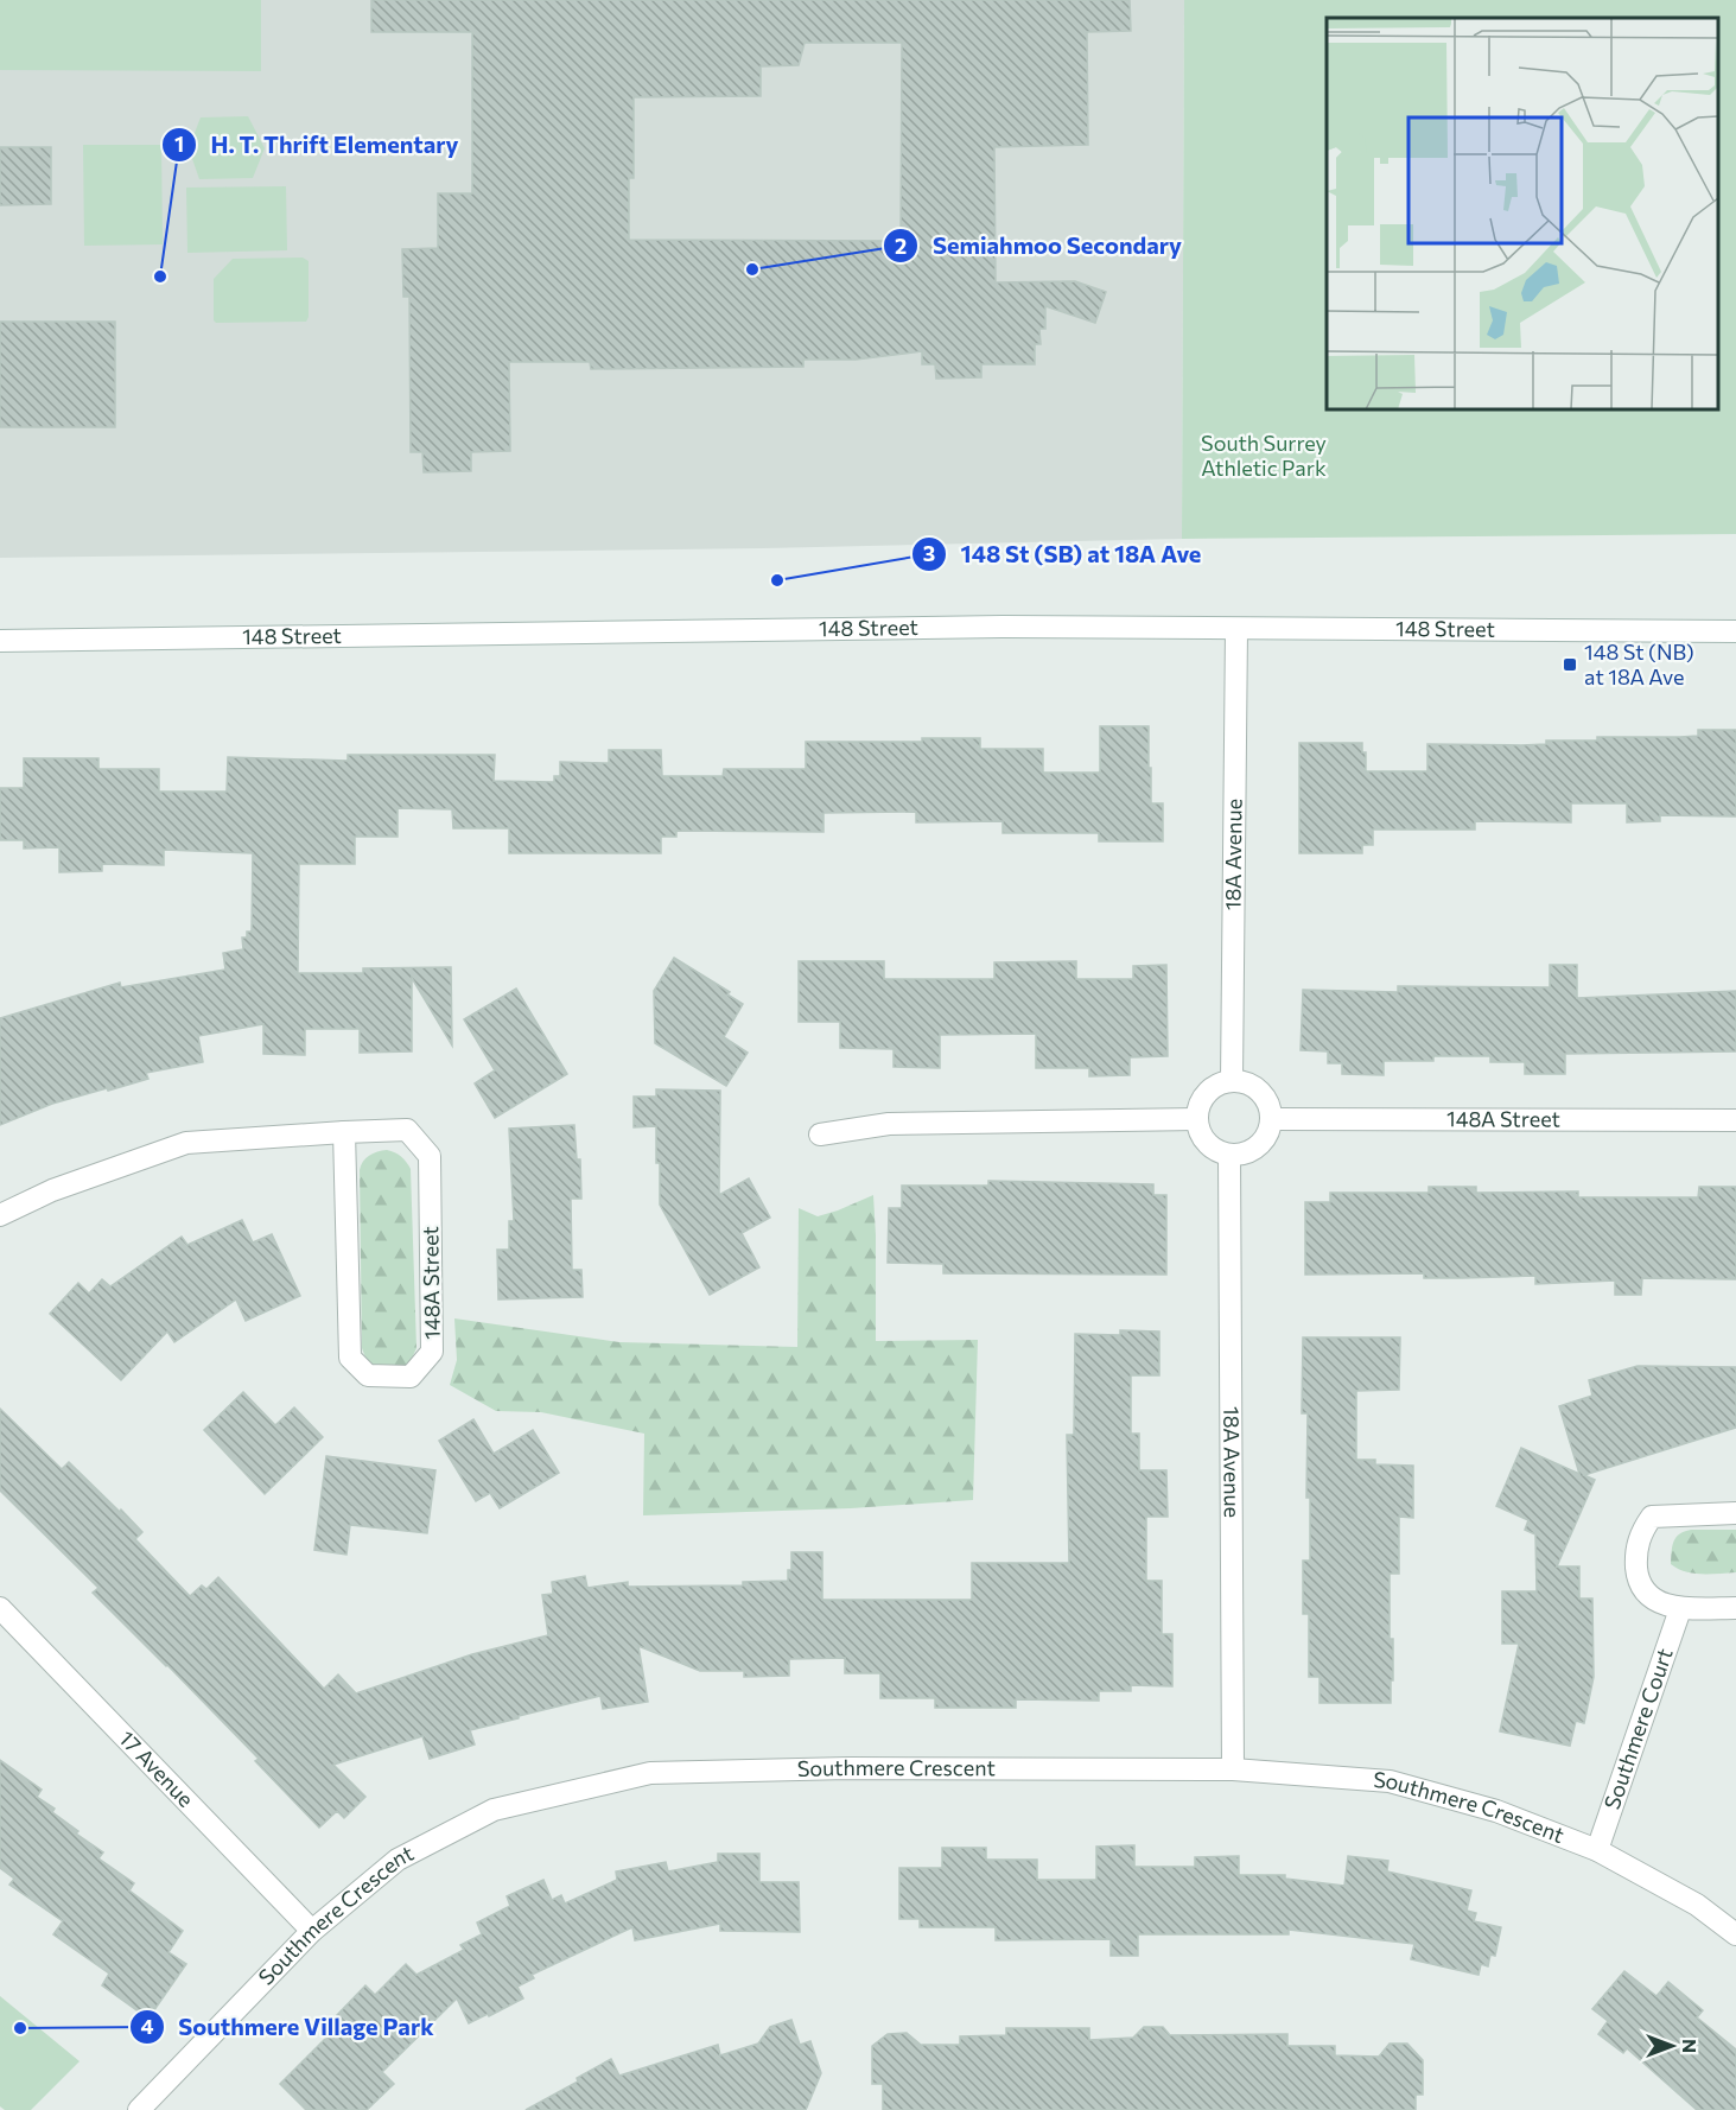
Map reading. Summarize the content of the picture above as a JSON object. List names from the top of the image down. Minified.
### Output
{"streets":{"street":["148 Street","18A Avenue","148A Street","Southmere Court","17 Avenue","Southmere Crescent"]},"crossings":[["148 Street","18A Avenue"],["18A Avenue","148A Street"],["18A Avenue","Southmere Crescent"],["Southmere Court","Southmere Crescent"],["17 Avenue","Southmere Crescent"]],"parks":["South Surrey Athletic Park"],"places":{"other":["Semiahmoo Secondary","H. T. Thrift Elementary","148 St (SB) at 18A Ave","Southmere Village Park"],"transit":["148 St (NB) at 18A Ave"]},"north":"right"}
